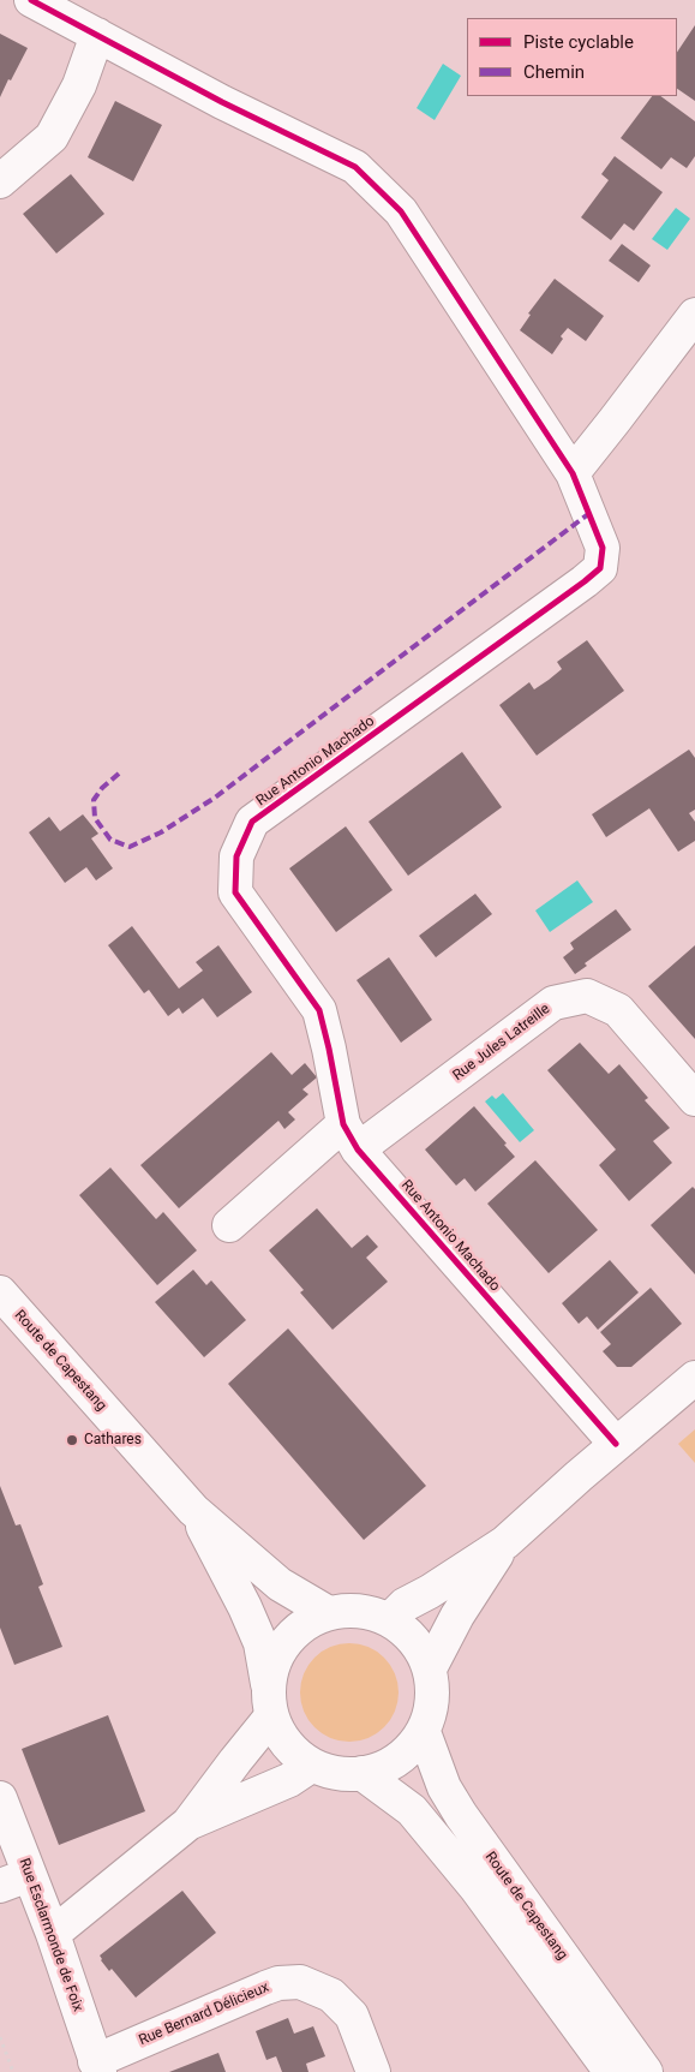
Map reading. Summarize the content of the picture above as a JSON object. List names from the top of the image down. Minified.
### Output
{"streets":{"street":["Rue Antonio Machado","Rue Jules Latreille","Route de Capestang","Rue Esclarmonde de Foix","Rue Bernard Délicieux"]},"crossings":[["Rue Antonio Machado","Rue Jules Latreille"],["Rue Esclarmonde de Foix","Rue Bernard Délicieux"]],"places":["Cathares"],"legend":["Piste cyclable","Chemin"]}
